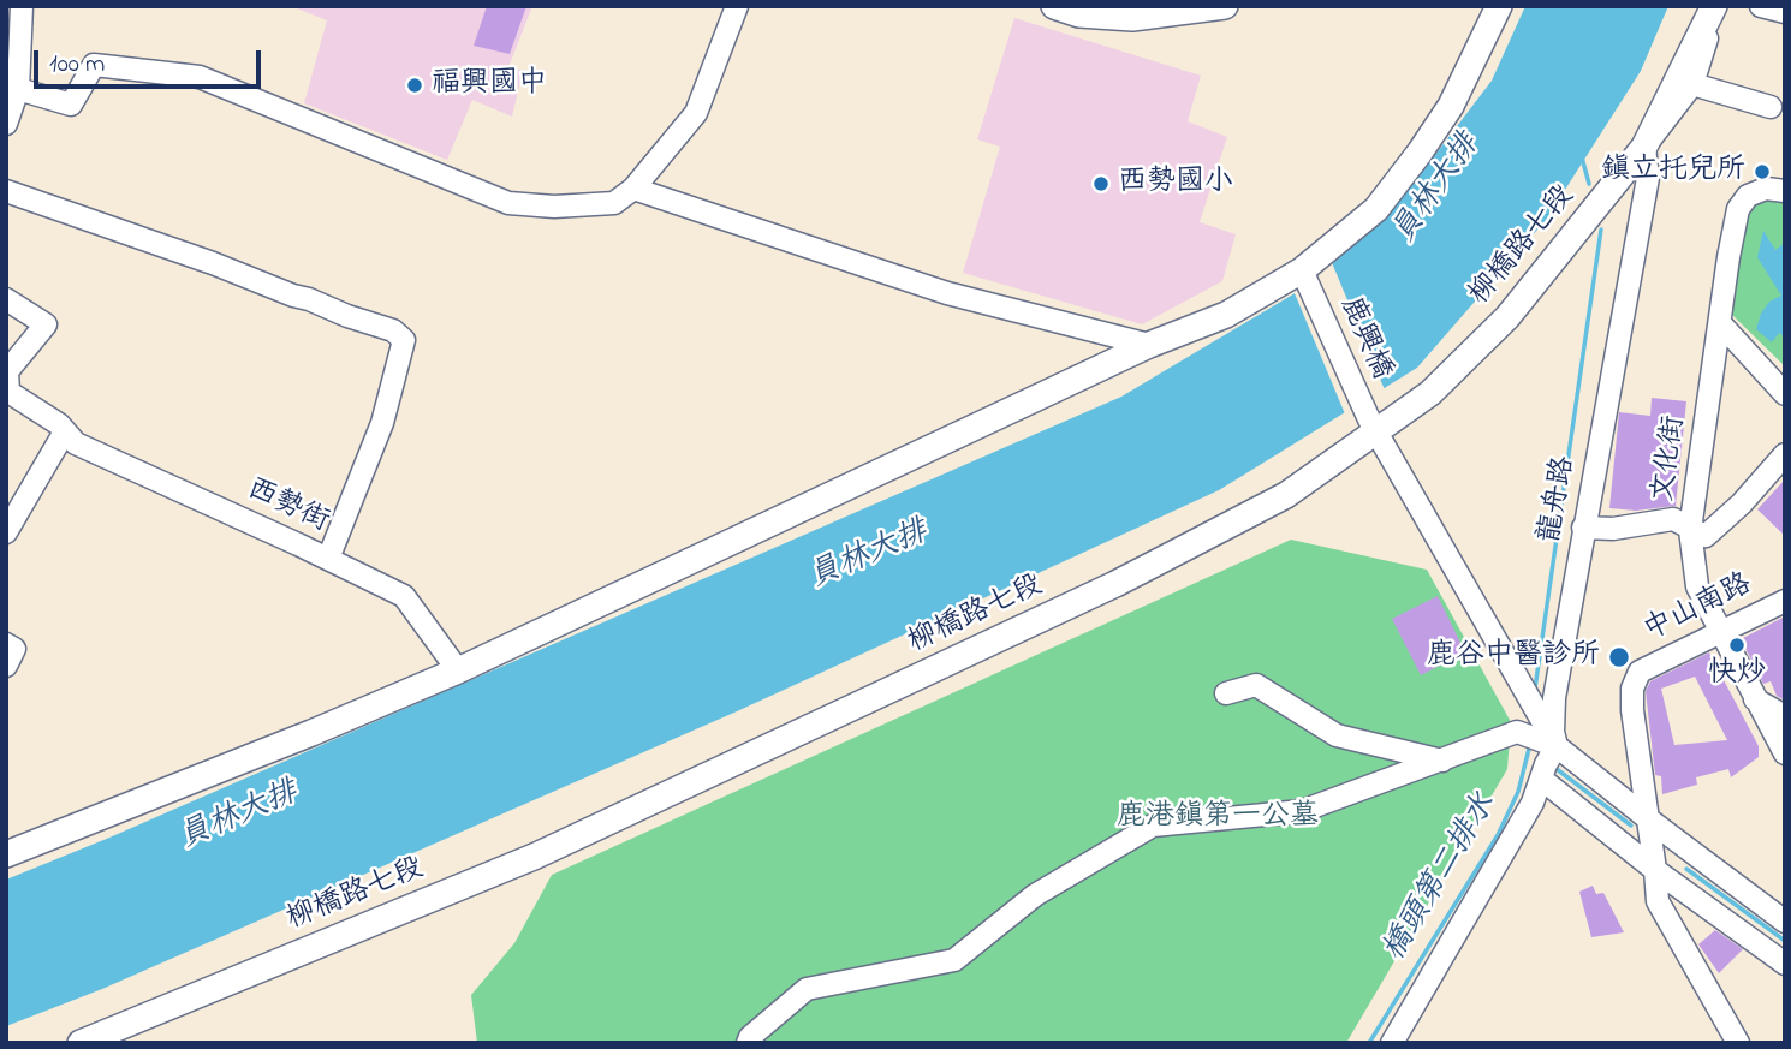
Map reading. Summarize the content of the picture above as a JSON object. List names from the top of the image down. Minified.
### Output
{"streets":{"main road":["柳橋路七段"],"street":["鹿興橋","文化街","龍舟路","西勢街","中山南路"]},"crossings":[["柳橋路七段","鹿興橋"],["柳橋路七段","龍舟路"],["鹿興橋","龍舟路"],["文化街","中山南路"]],"water":["員林大排","橋頭第二排水"],"parks":["鹿港鎮第一公墓"],"places":["福興國中","鎮立托兒所","西勢國小","快炒","鹿谷中醫診所"],"scale_bar":"100 m"}
